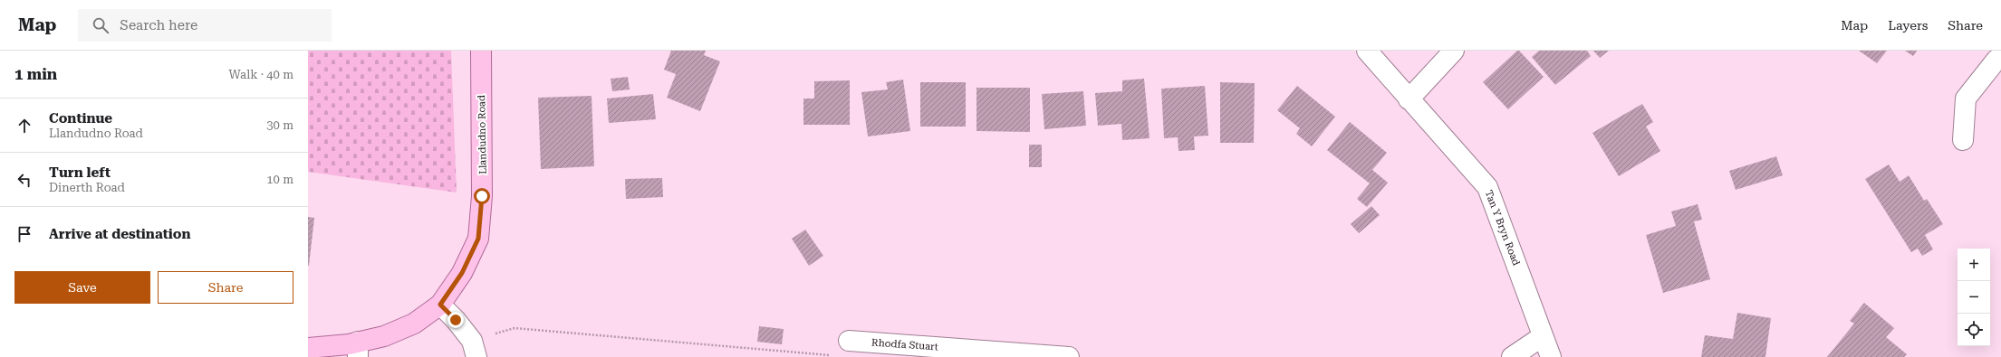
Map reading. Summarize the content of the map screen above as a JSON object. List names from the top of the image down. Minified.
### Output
{"streets":{"main road":["Llandudno Road"],"street":["Tan Y Bryn Road","Rhodfa Stuart"]},"page":{"header":"Map","search":"Search here","nav":["Map","Layers","Share"],"heading":["1 min","Walk · 40 m"],"list":[["Continue","Llandudno Road","30 m"],["Turn left","Dinerth Road","10 m"],"Arrive at destination"],"map_buttons":["+","−"],"buttons":["Save","Share"]}}
